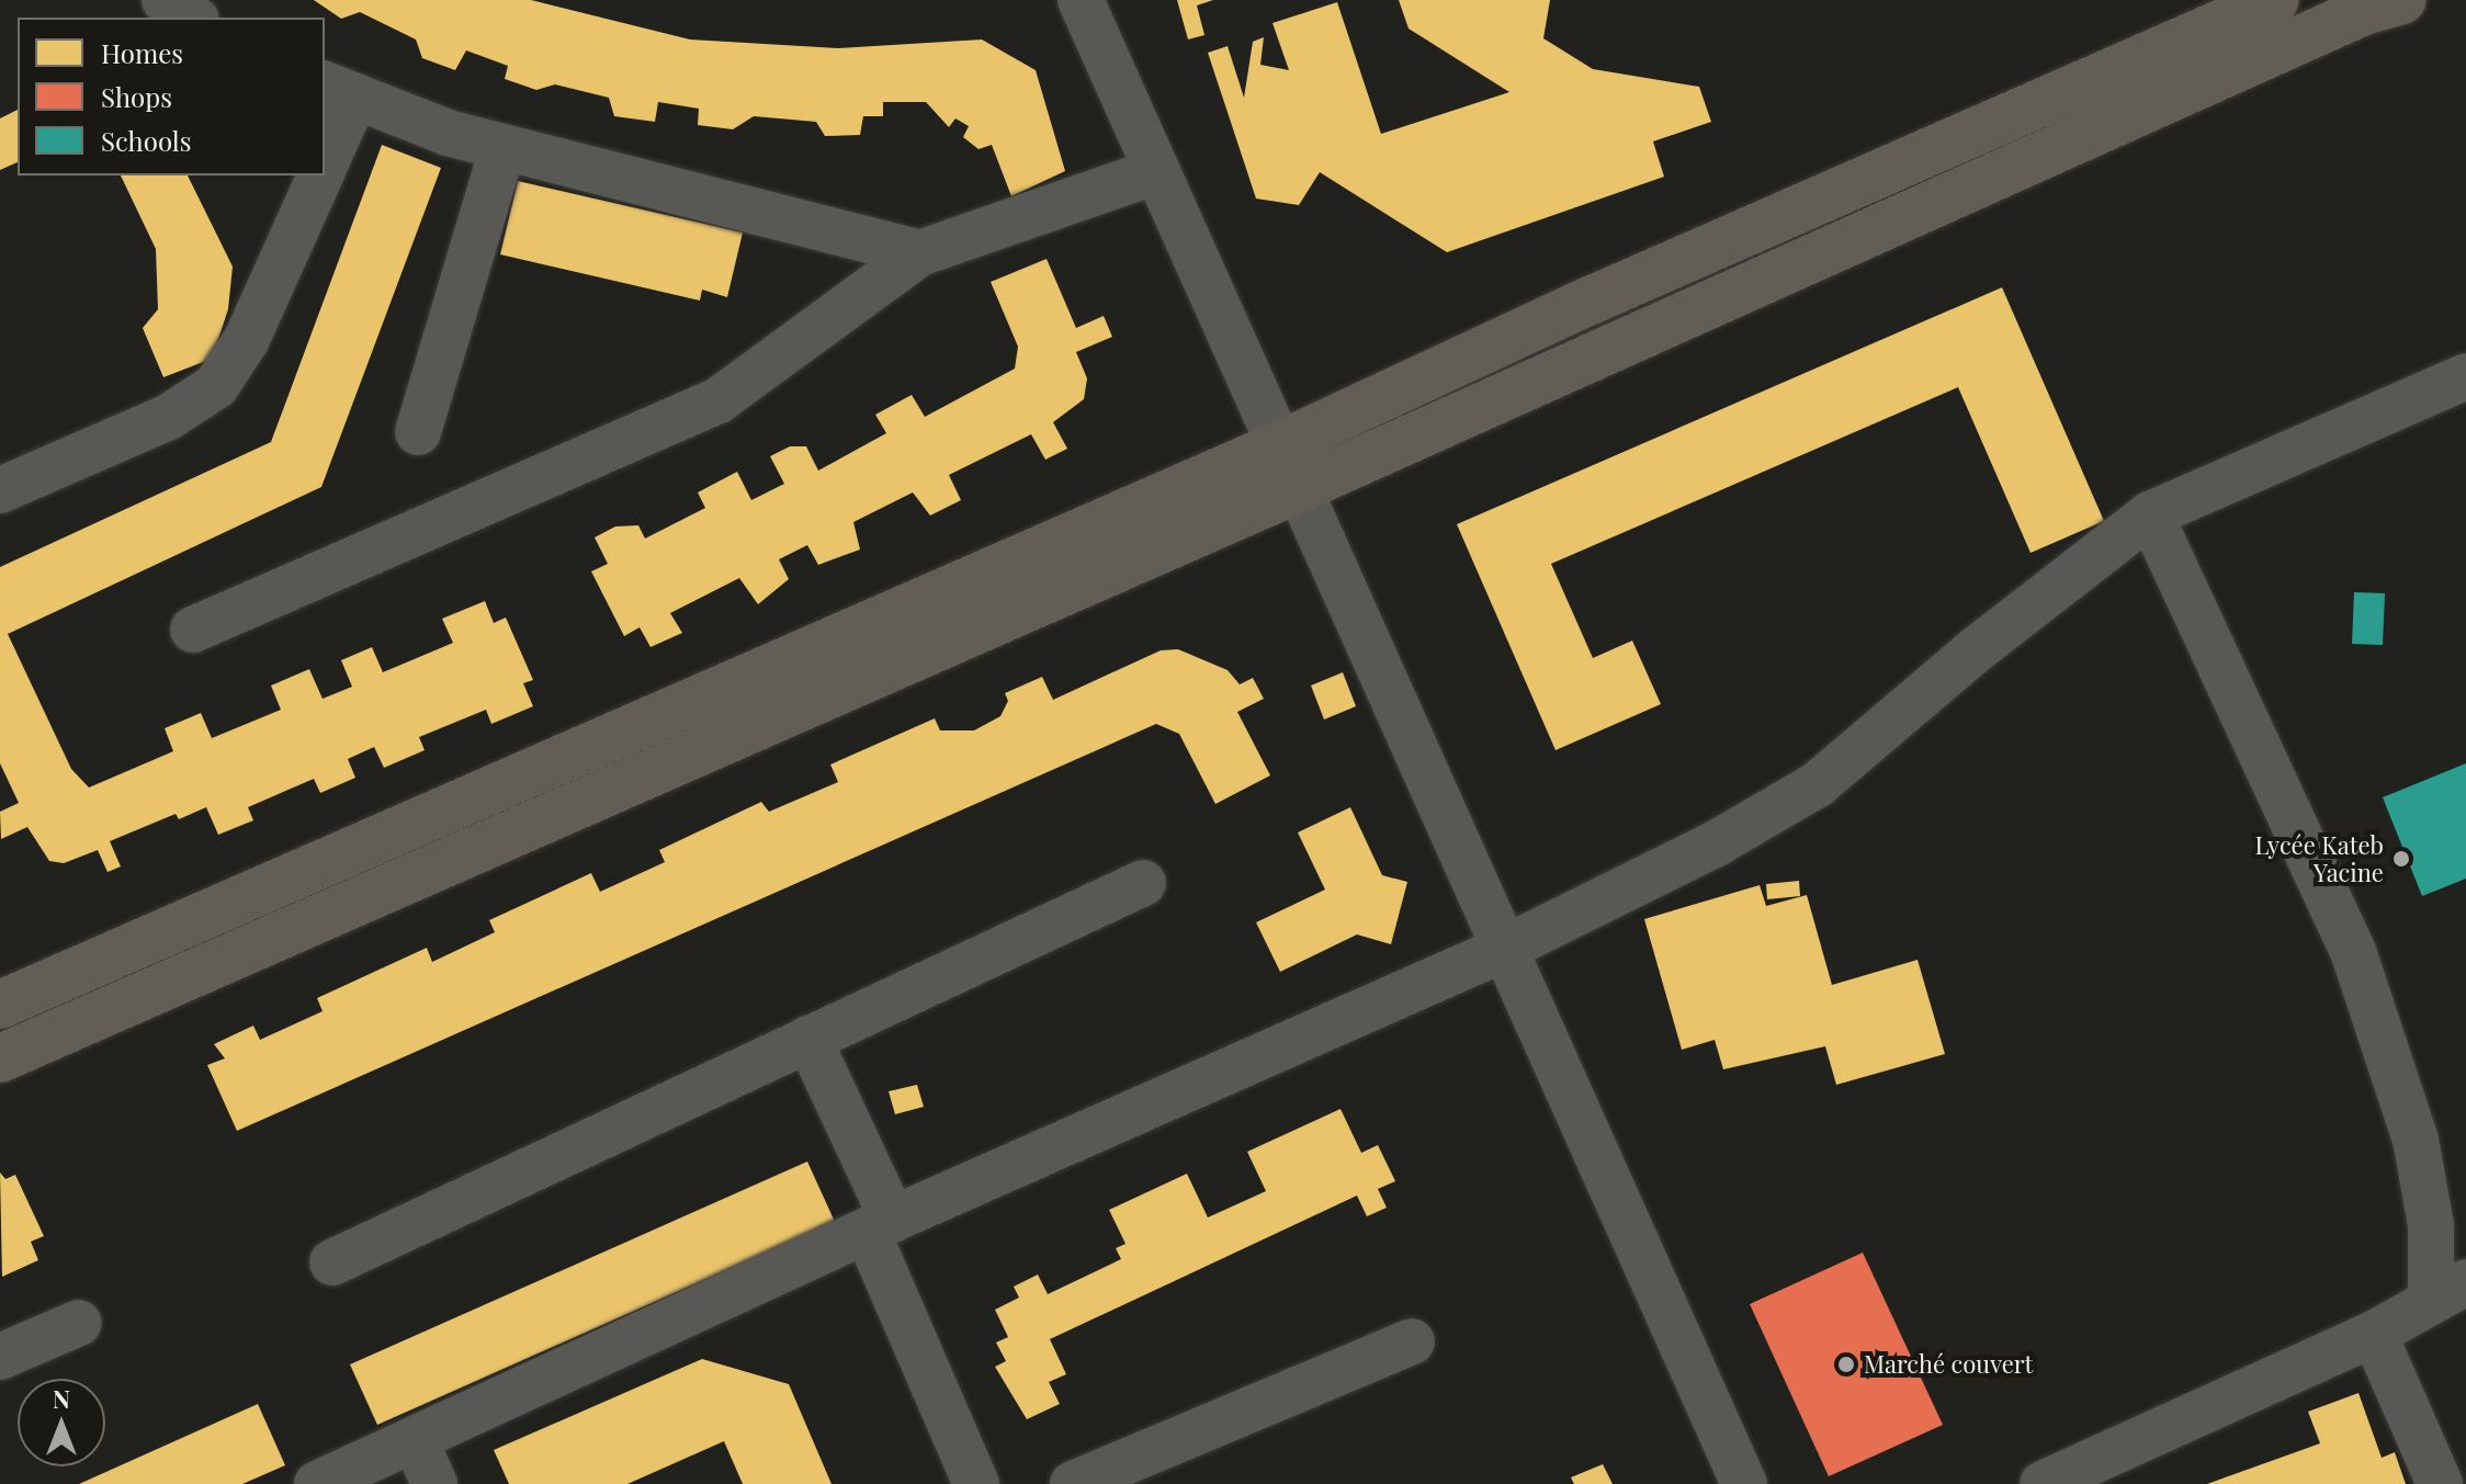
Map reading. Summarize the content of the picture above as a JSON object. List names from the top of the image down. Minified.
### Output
{"places":["Lycée Kateb Yacine","Marché couvert"],"legend":["Homes","Shops","Schools"],"north":"top"}
